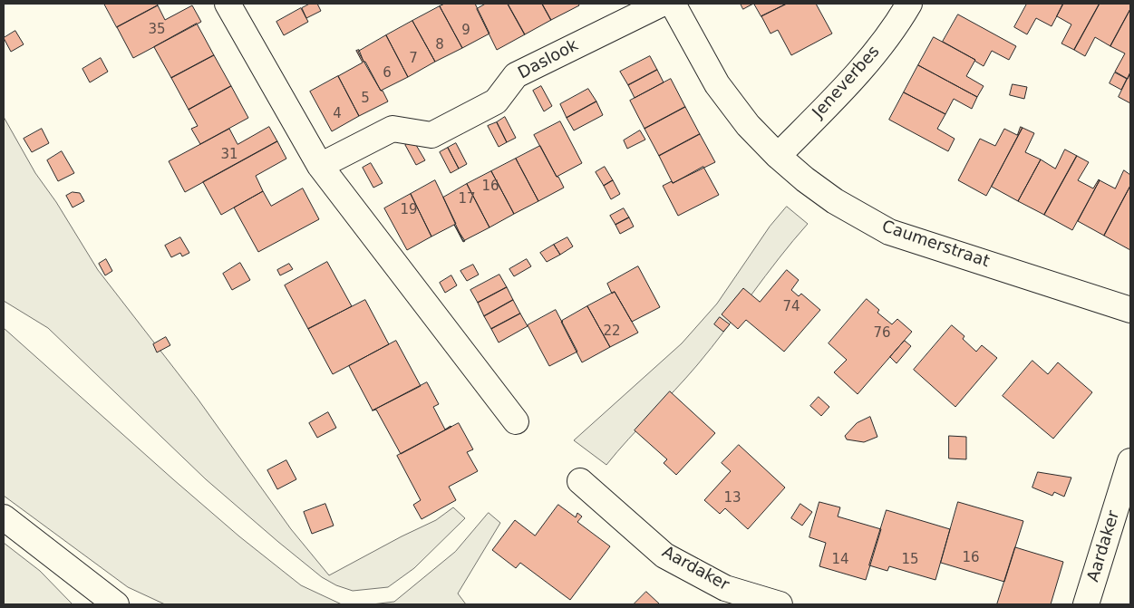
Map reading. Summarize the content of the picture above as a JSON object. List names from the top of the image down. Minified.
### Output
{"streets":{"street":["Daslook","Jeneverbes","Caumerstraat","Aardaker"]},"crossings":[["Jeneverbes","Caumerstraat"]],"house_numbers":["35","9","8","7","6","5","4","31","16","17","19","74","22","76","13","16","14","15"]}
